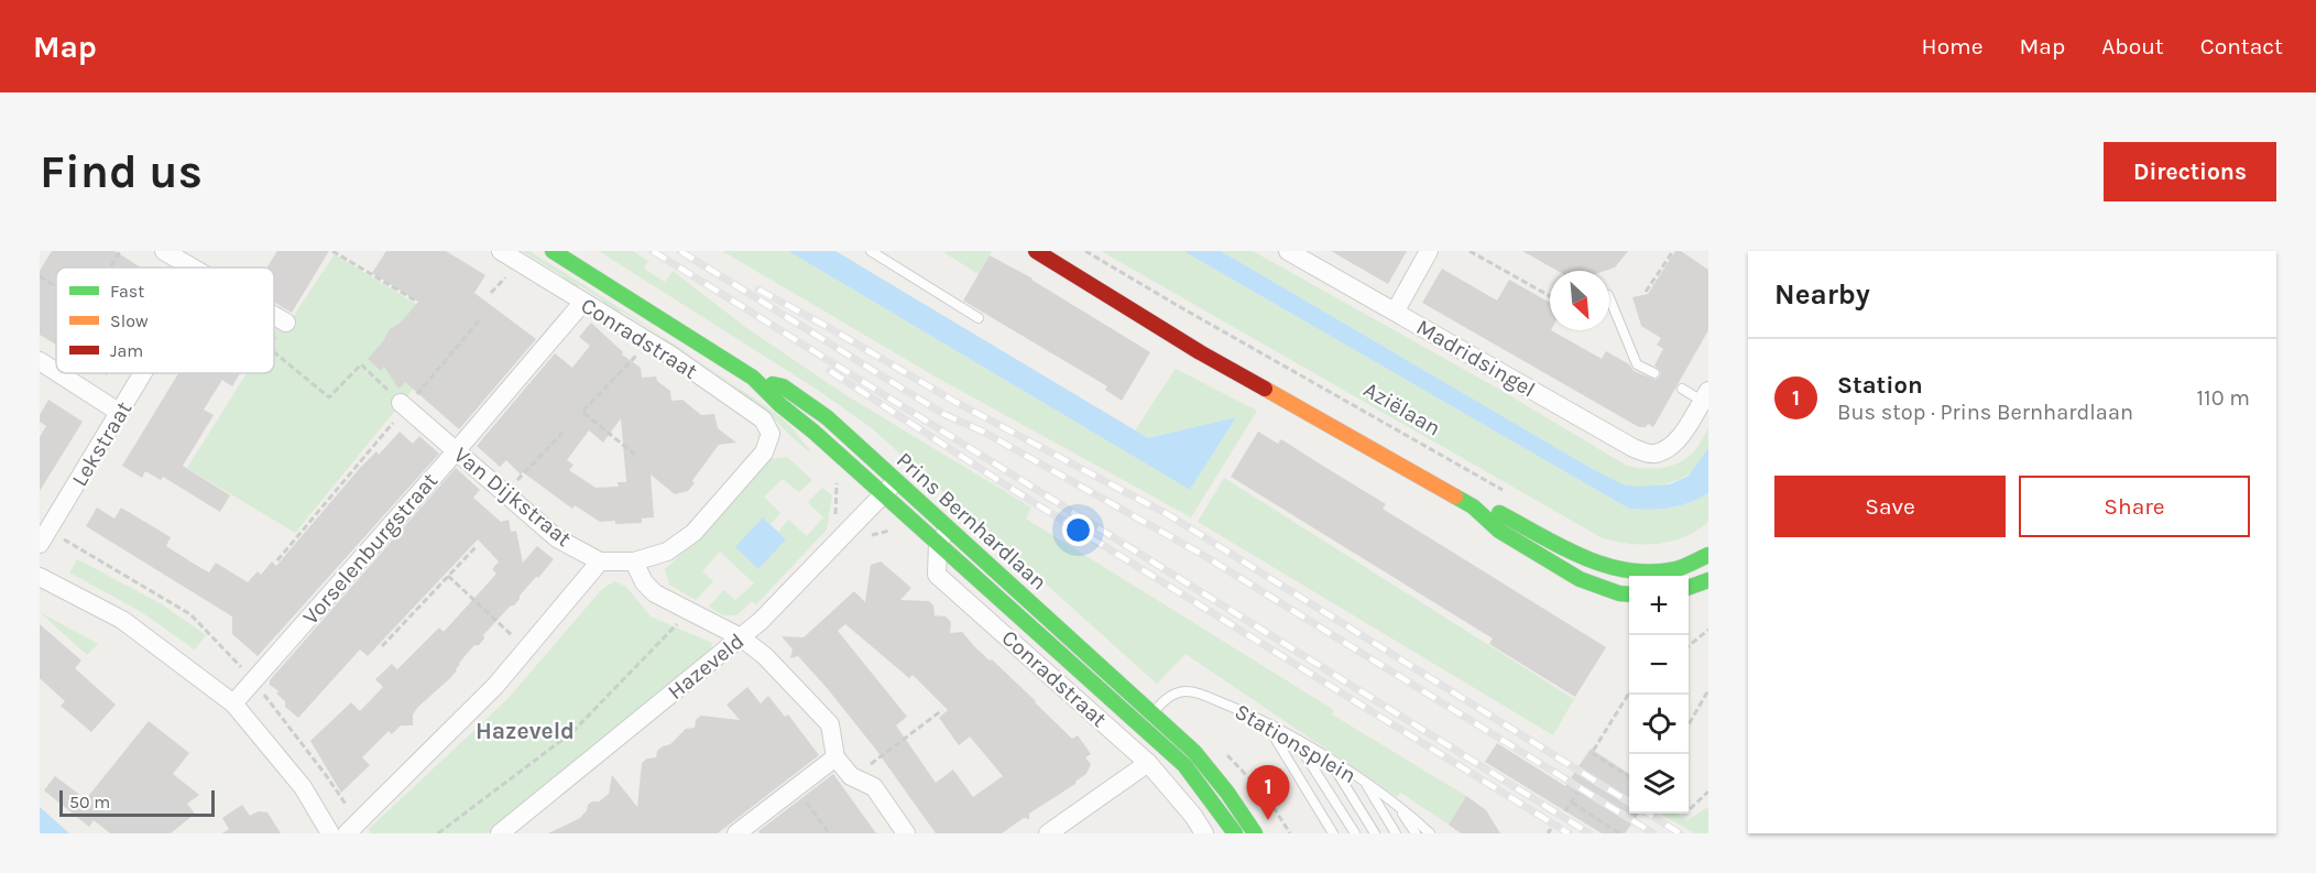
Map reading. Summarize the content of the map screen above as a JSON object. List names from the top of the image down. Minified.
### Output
{"streets":{"main road":["Prins Bernhardlaan"],"street":["Conradstraat","Madridsingel","Lekstraat","Van Dijkstraat","Vorselenburgstraat","Hazeveld"],"lane":["Stationsplein"],"path":["Aziëlaan"]},"crossings":[["Conradstraat","Van Dijkstraat"],["Conradstraat","Prins Bernhardlaan"],["Conradstraat","Vorselenburgstraat"],["Van Dijkstraat","Vorselenburgstraat"],["Prins Bernhardlaan","Hazeveld"],["Prins Bernhardlaan","Stationsplein"]],"districts":["Hazeveld"],"legend":["Fast","Slow","Jam"],"scale_bar":"50 m","north":"bottom right","page":{"header":"Map","nav":["Home","Map","About","Contact"],"buttons":["Directions",["Save","Share"]],"title":"Find us","heading":"Nearby","list":[{"mark":"1","name":"Station","note":"Bus stop · Prins Bernhardlaan","value":"110 m"}],"map_buttons":["+","−"],"pins":"1","scale":"50 m"}}
